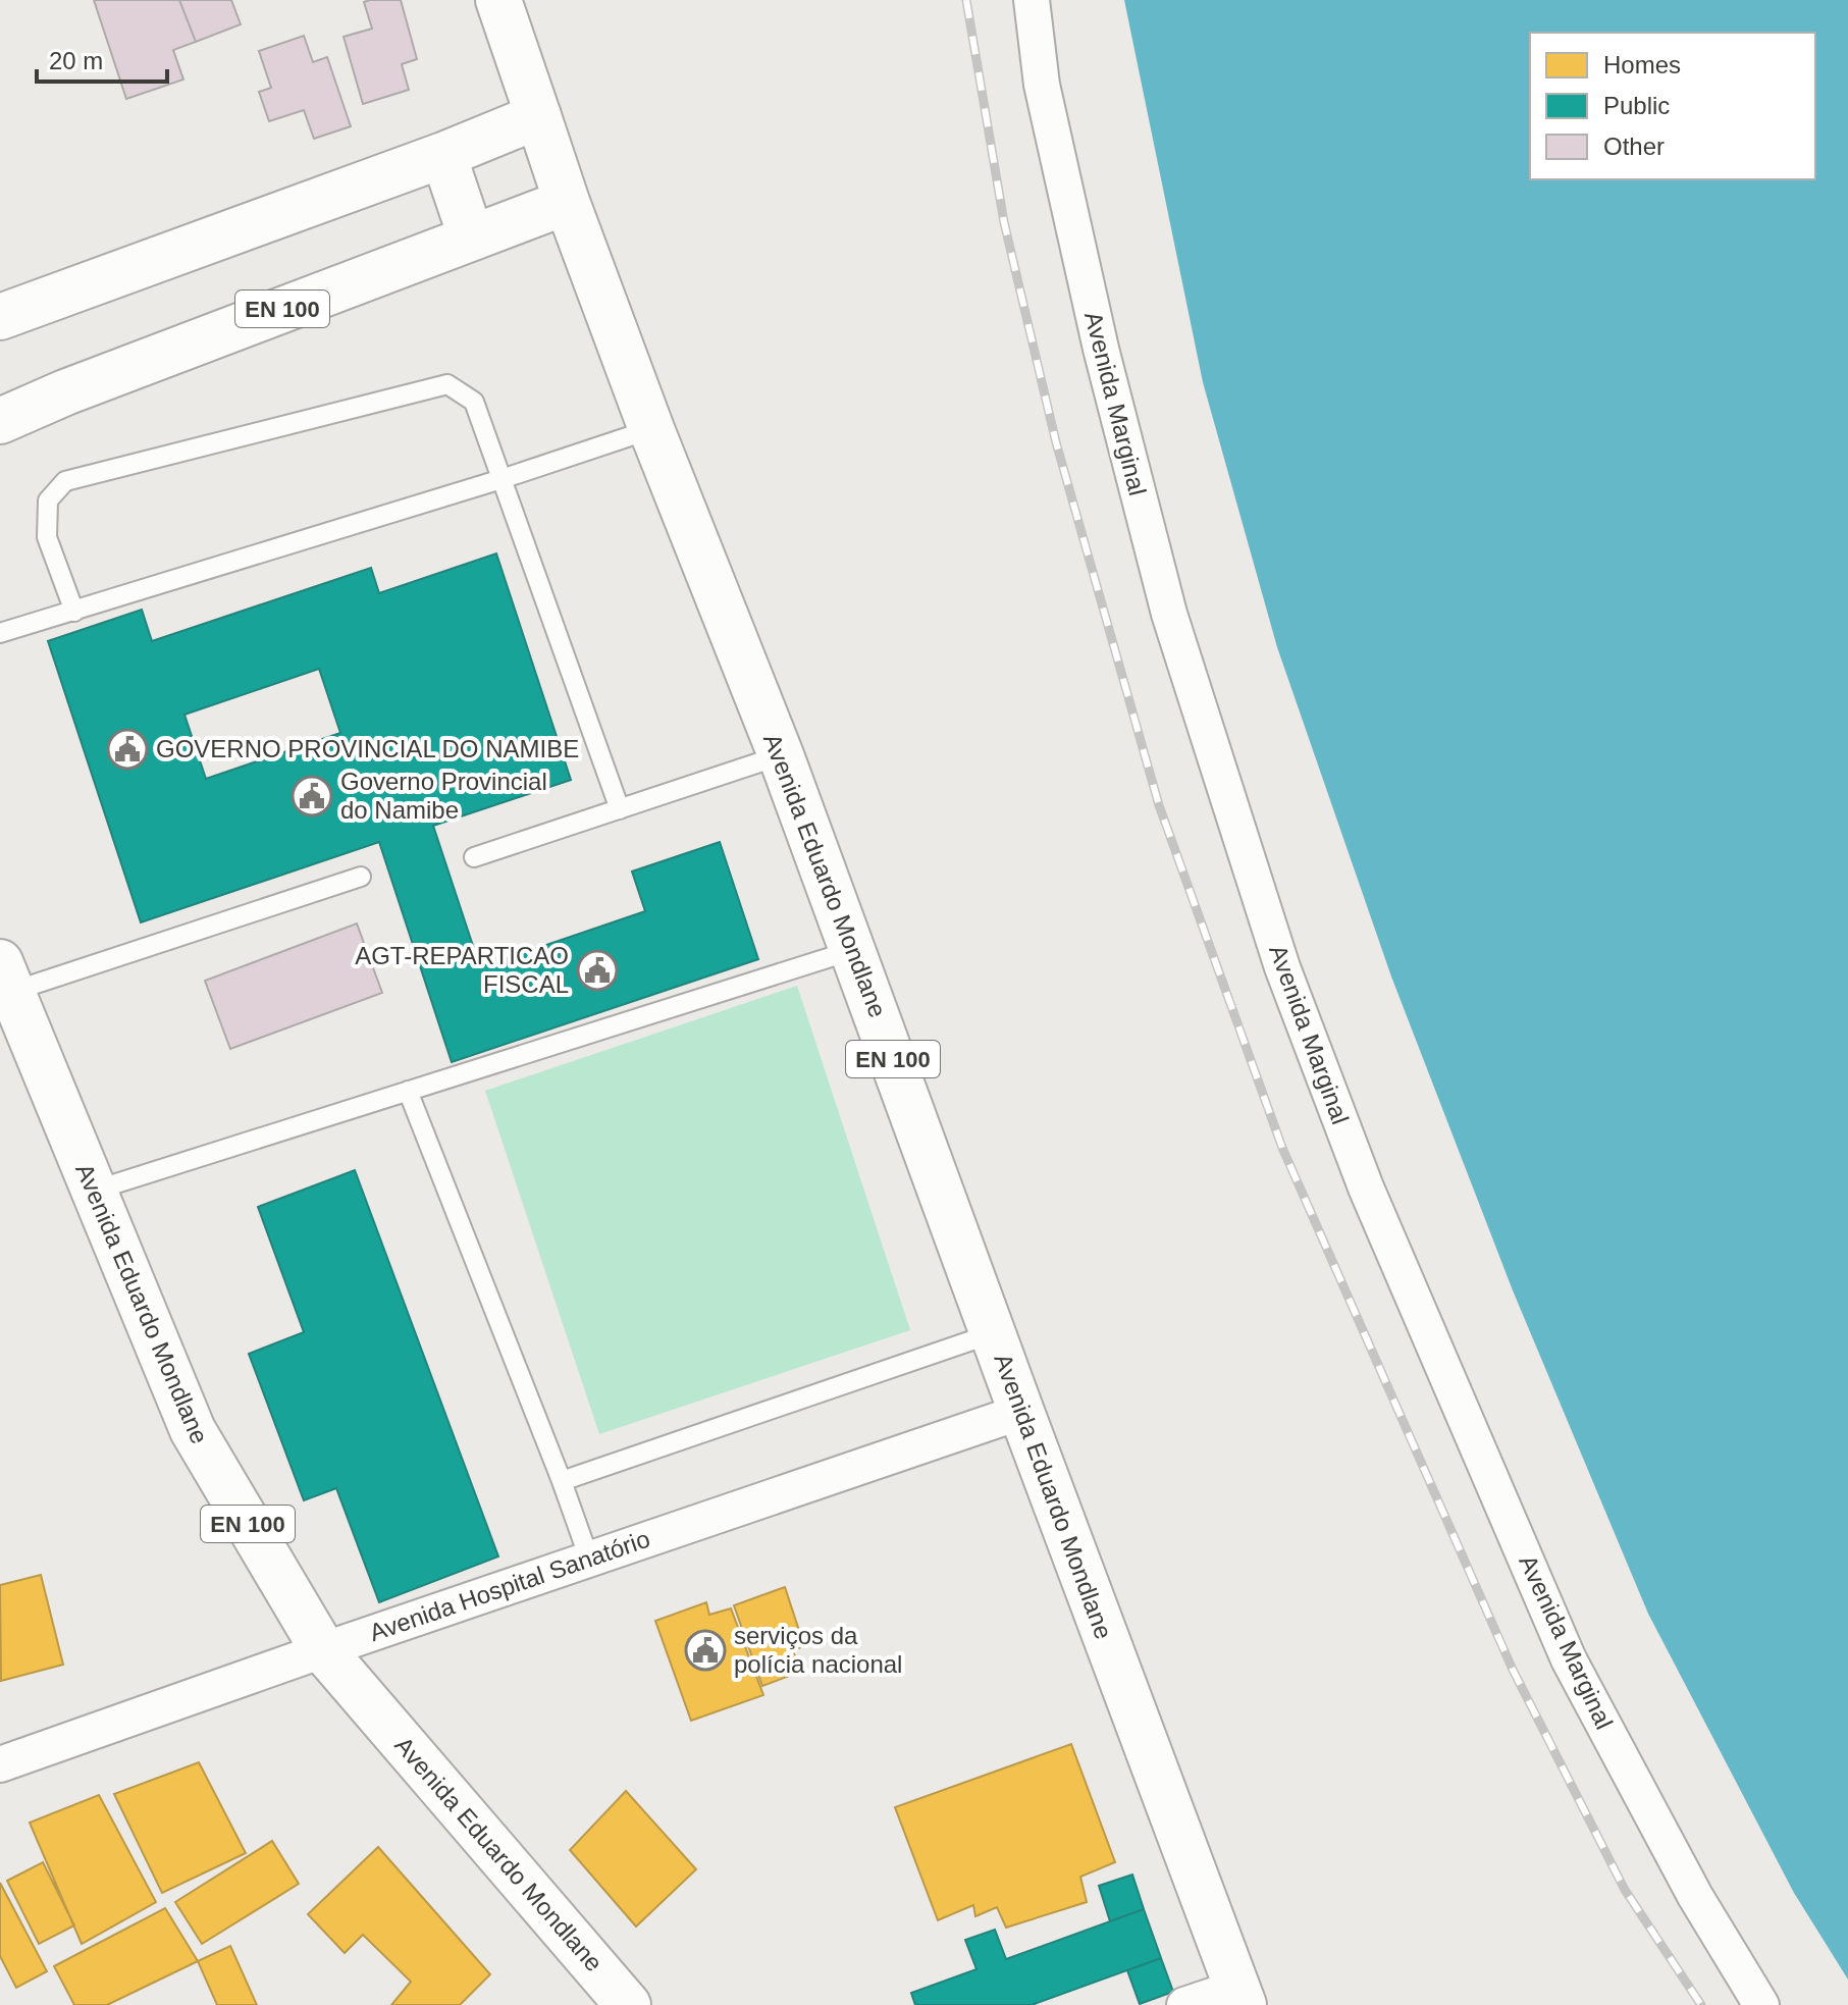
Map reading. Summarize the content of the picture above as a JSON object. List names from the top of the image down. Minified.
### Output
{"streets":{"main road":["EN 100","Avenida Eduardo Mondlane"],"street":["Avenida Marginal","Avenida Hospital Sanatório"]},"crossings":[["EN 100","Avenida Eduardo Mondlane"],["Avenida Eduardo Mondlane","Avenida Hospital Sanatório"]],"places":{"public building":["GOVERNO PROVINCIAL DO NAMIBE","Governo Provincial do Namibe","AGT-REPARTICAO FISCAL","serviços da polícia nacional"]},"legend":["Homes","Public","Other"],"scale_bar":"20 m"}
